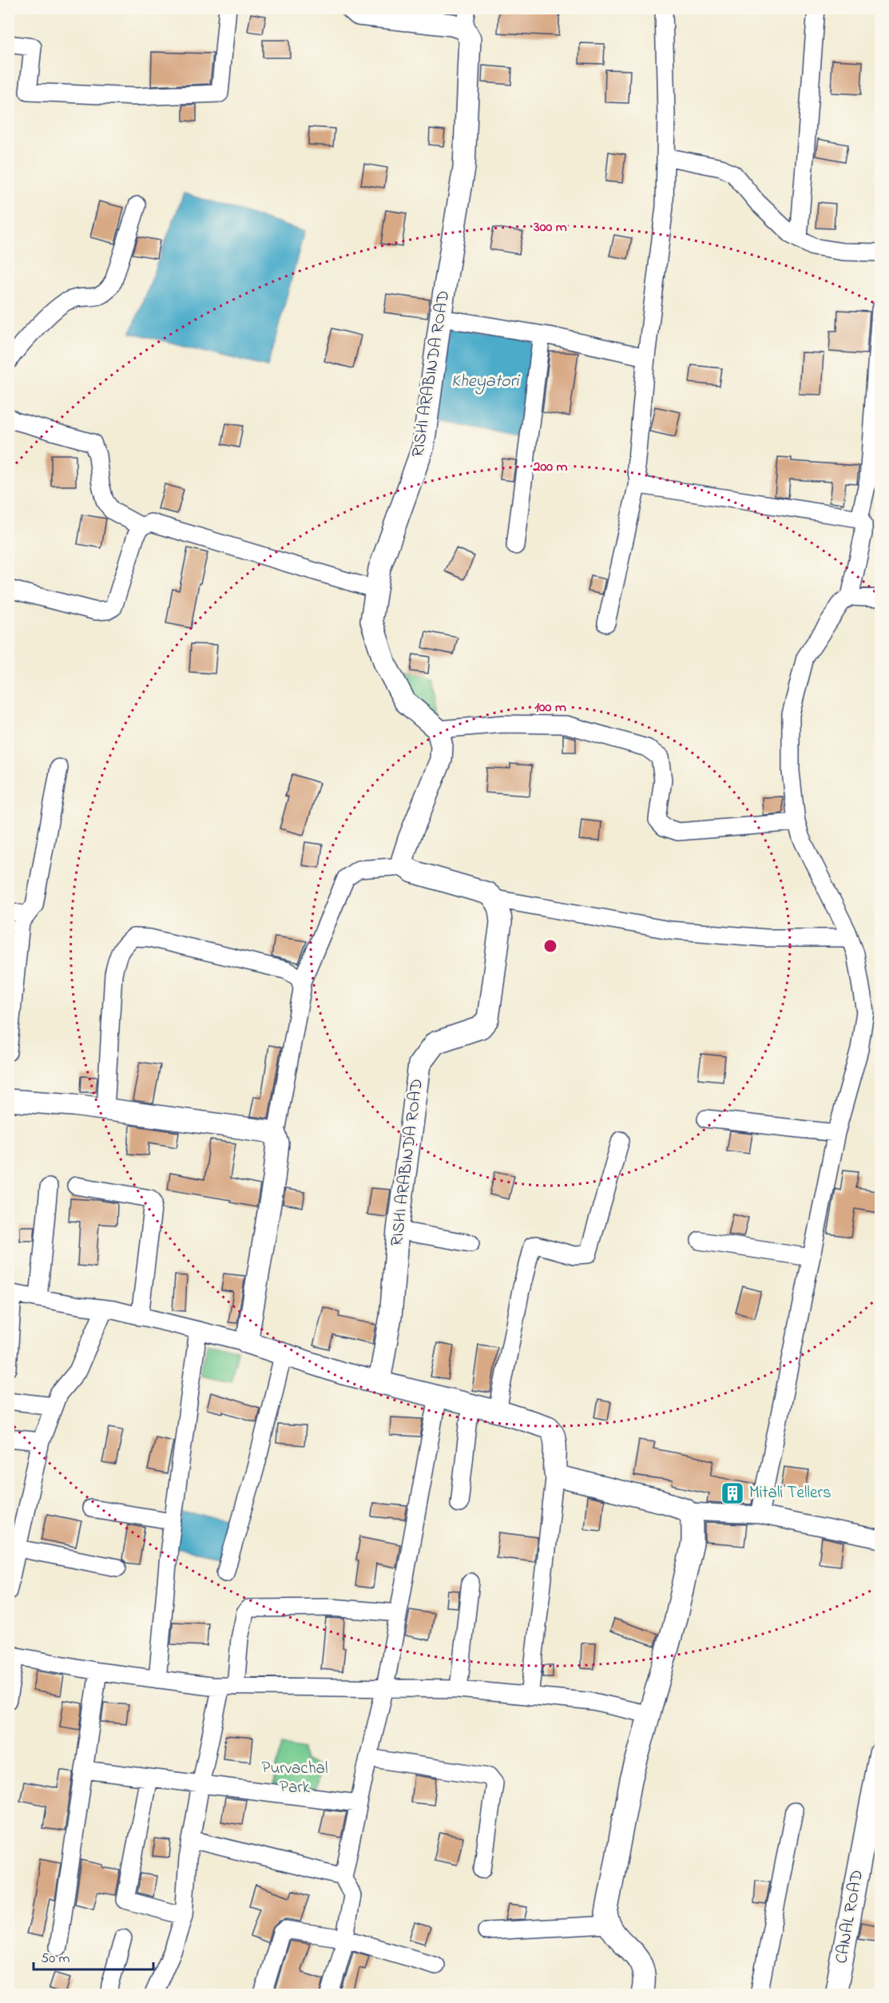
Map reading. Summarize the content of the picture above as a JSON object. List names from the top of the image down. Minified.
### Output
{"streets":{"street":["RISHI ARABINDA ROAD","CANAL ROAD"]},"water":["Kheyatori"],"parks":["Purvachal Park"],"places":{"building":["Mitali Tellers"]},"scale_bar":"50 m","rings":["300 m","200 m","100 m"]}
